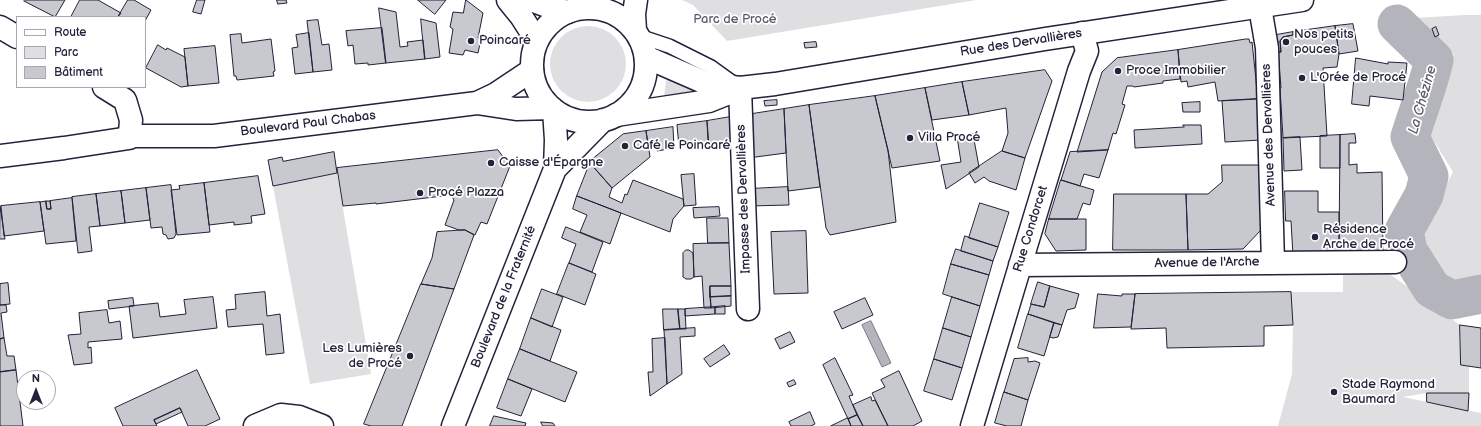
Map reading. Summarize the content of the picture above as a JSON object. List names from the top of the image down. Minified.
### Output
{"streets":{"main road":["Rue des Dervallières","Boulevard Paul Chabas","Avenue des Dervallières","Impasse des Dervallières","Rue Condorcet","Avenue de l'Arche","Boulevard de la Fraternité"]},"crossings":[["Rue des Dervallières","Boulevard Paul Chabas"],["Rue des Dervallières","Avenue des Dervallières"],["Rue des Dervallières","Impasse des Dervallières"],["Rue des Dervallières","Rue Condorcet"],["Rue des Dervallières","Boulevard de la Fraternité"],["Boulevard Paul Chabas","Boulevard de la Fraternité"],["Avenue des Dervallières","Avenue de l'Arche"],["Rue Condorcet","Avenue de l'Arche"]],"water":["La Chézine"],"parks":["Parc de Procé"],"places":["Poincaré","Nos petits pouces","Proce Immobilier","L'Orée de Procé","Villa Procé","Café le Poincaré","Caisse d'Épargne","Procé Plazza","Résidence Arche de Procé","Les Lumières de Procé","Stade Raymond Baumard"],"legend":["Route","Parc","Bâtiment"],"north":"top"}
